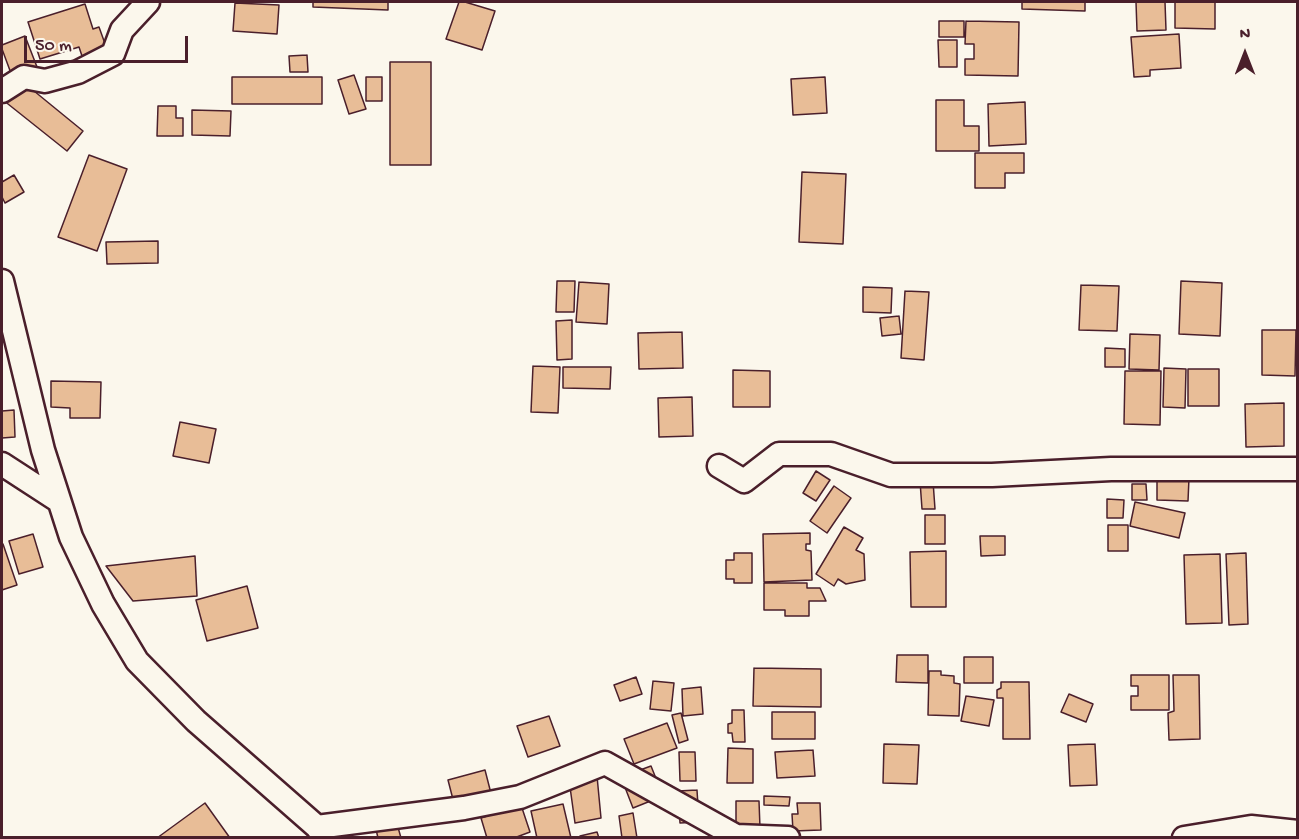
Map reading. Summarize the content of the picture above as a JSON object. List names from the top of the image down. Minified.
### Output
{"scale_bar":"50 m","north":"top"}
